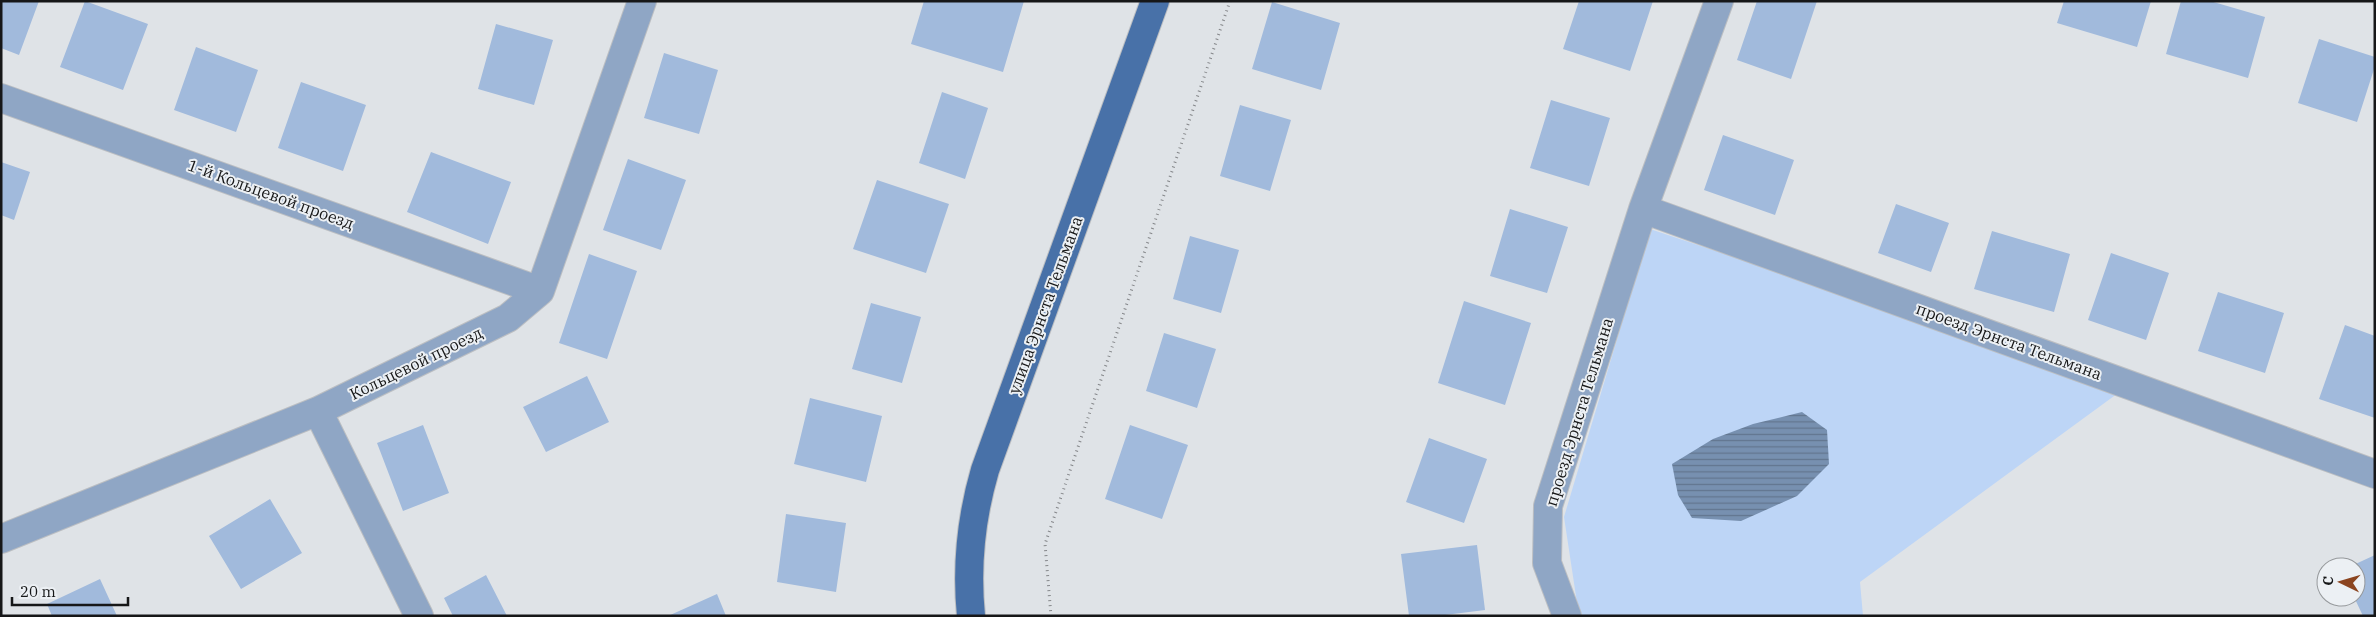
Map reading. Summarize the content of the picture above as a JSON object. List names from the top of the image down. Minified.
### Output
{"streets":{"main road":["улица Эрнста Тельмана"],"street":["1-й Кольцевой проезд","проезд Эрнста Тельмана","Кольцевой проезд"]},"crossings":[["1-й Кольцевой проезд","Кольцевой проезд"]],"scale_bar":"20 m","north":"left"}
